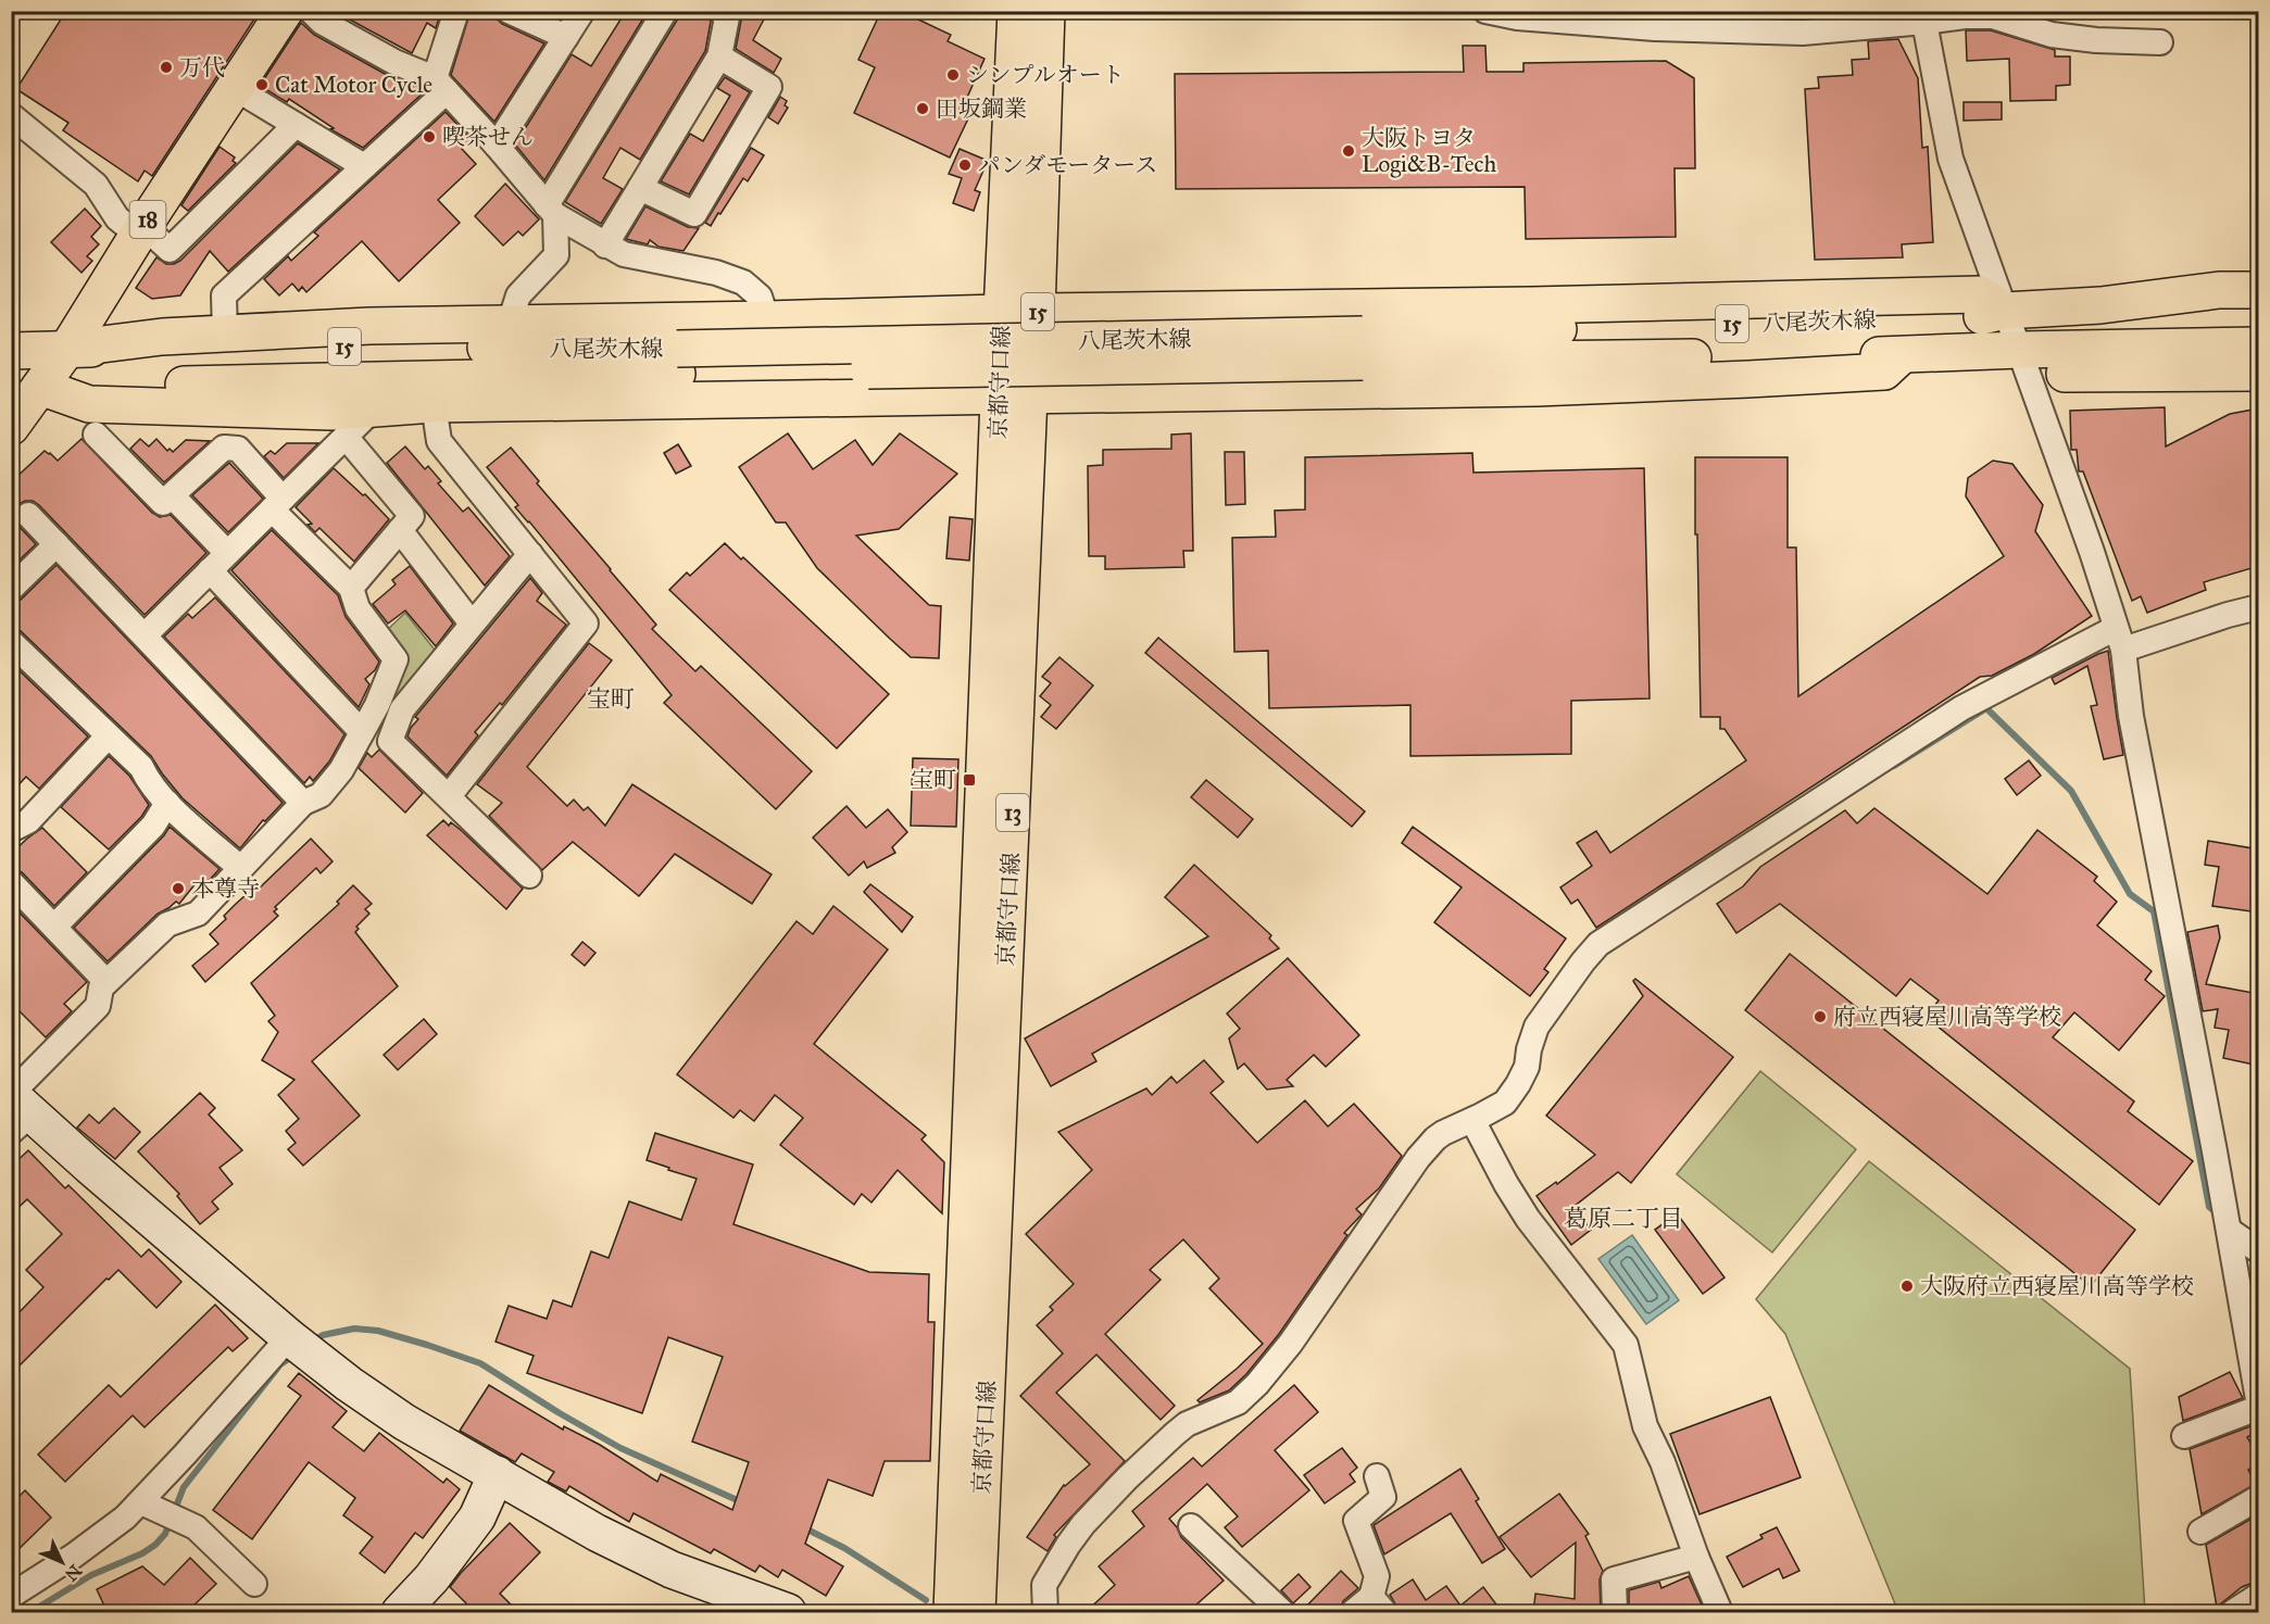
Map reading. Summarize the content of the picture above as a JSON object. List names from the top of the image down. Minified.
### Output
{"streets":{"main road":["18","15","八尾茨木線","京都守口線","13"]},"crossings":[["18","15"],["18","八尾茨木線"],["15","八尾茨木線"],["15","京都守口線"]],"districts":["宝町","葛原二丁目"],"places":{"other":["万代","シンプルオート","Cat Motor Cycle","田坂鋼業","喫茶せん","大阪トヨタ Logi&B-Tech","パンダモータース","本尊寺","府立西寝屋川高等学校","大阪府立西寝屋川高等学校"],"transit":["宝町"]},"north":"bottom right"}
